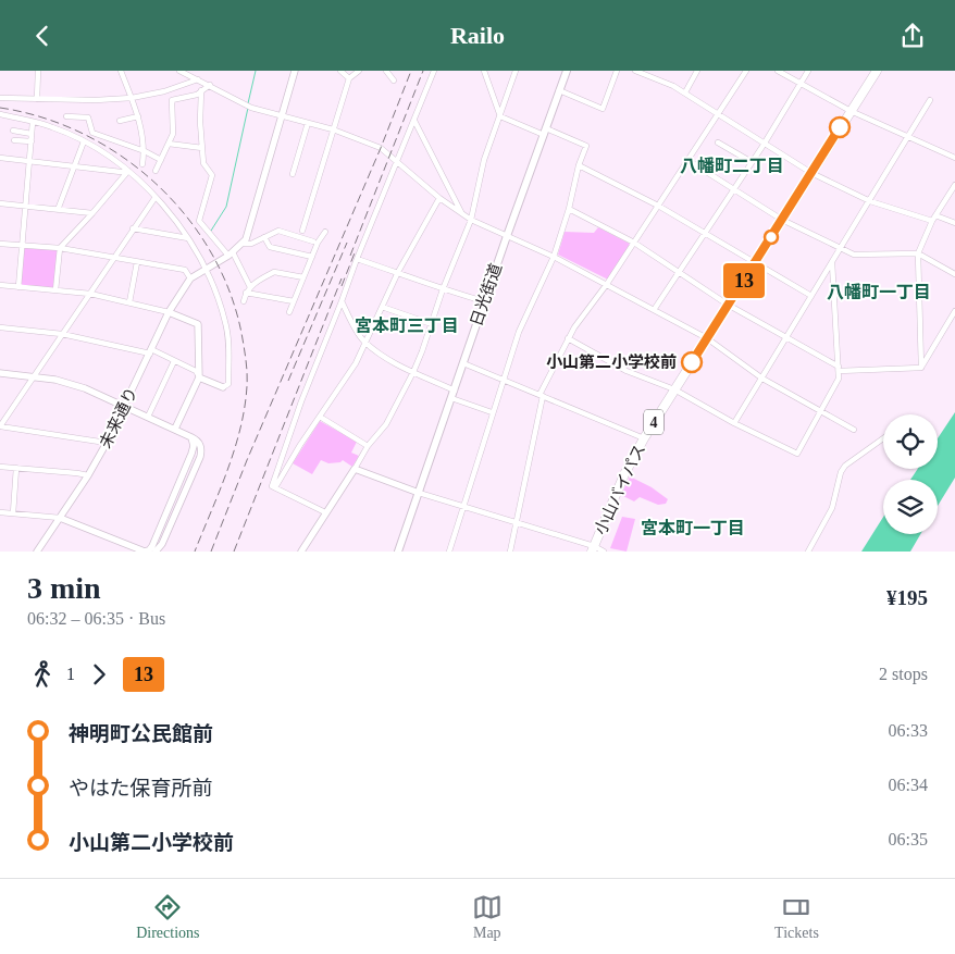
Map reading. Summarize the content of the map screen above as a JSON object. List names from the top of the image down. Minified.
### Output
{"streets":{"highway":["4","小山バイパス"],"main road":["日光街道"],"street":["未来通り"]},"districts":["八幡町二丁目","八幡町一丁目","宮本町三丁目","宮本町一丁目"],"places":["小山第二小学校前"],"lines":["bus line 13"],"page":{"header":"Railo","on_map":"13","heading":["3 min","06:32 – 06:35 · Bus","¥195"],"legs":["1","13","2 stops"],"list":[{"name":"神明町公民館前","value":"06:33"},{"name":"やはた保育所前","value":"06:34"},{"name":"小山第二小学校前","value":"06:35"}],"tabs":["Directions","Map","Tickets"]}}
